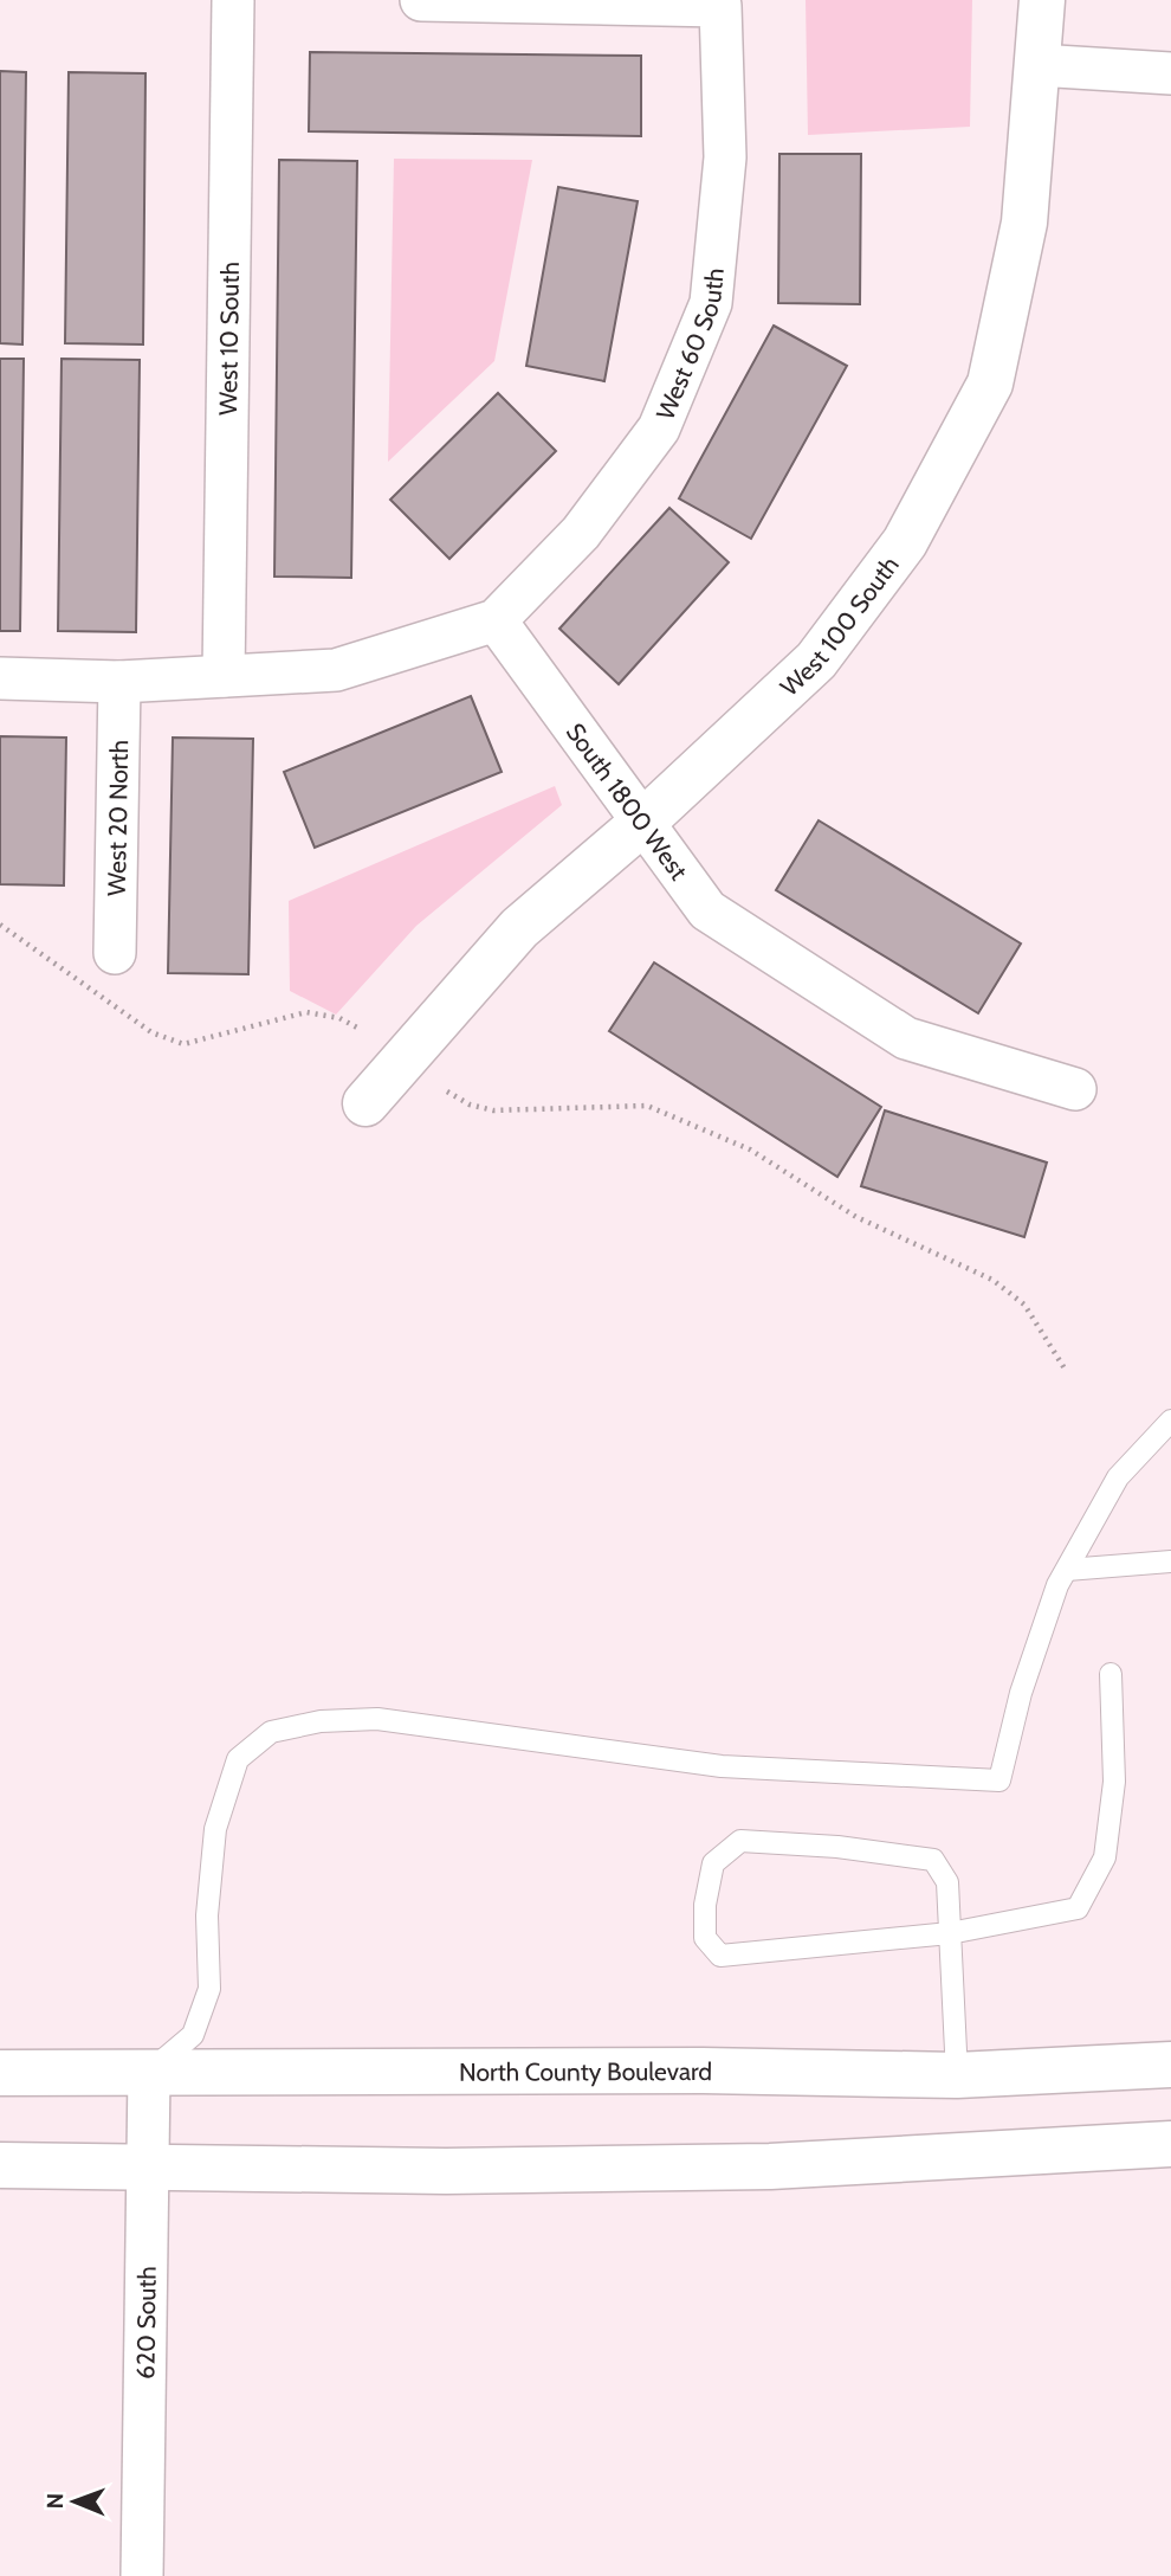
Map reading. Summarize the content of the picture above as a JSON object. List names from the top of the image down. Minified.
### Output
{"streets":{"main road":["West 100 South","North County Boulevard"],"street":["West 10 South","West 60 South","South 1800 West","West 20 North","620 South"]},"crossings":[["West 60 South","South 1800 West"],["West 100 South","South 1800 West"],["North County Boulevard","620 South"]],"north":"left"}
